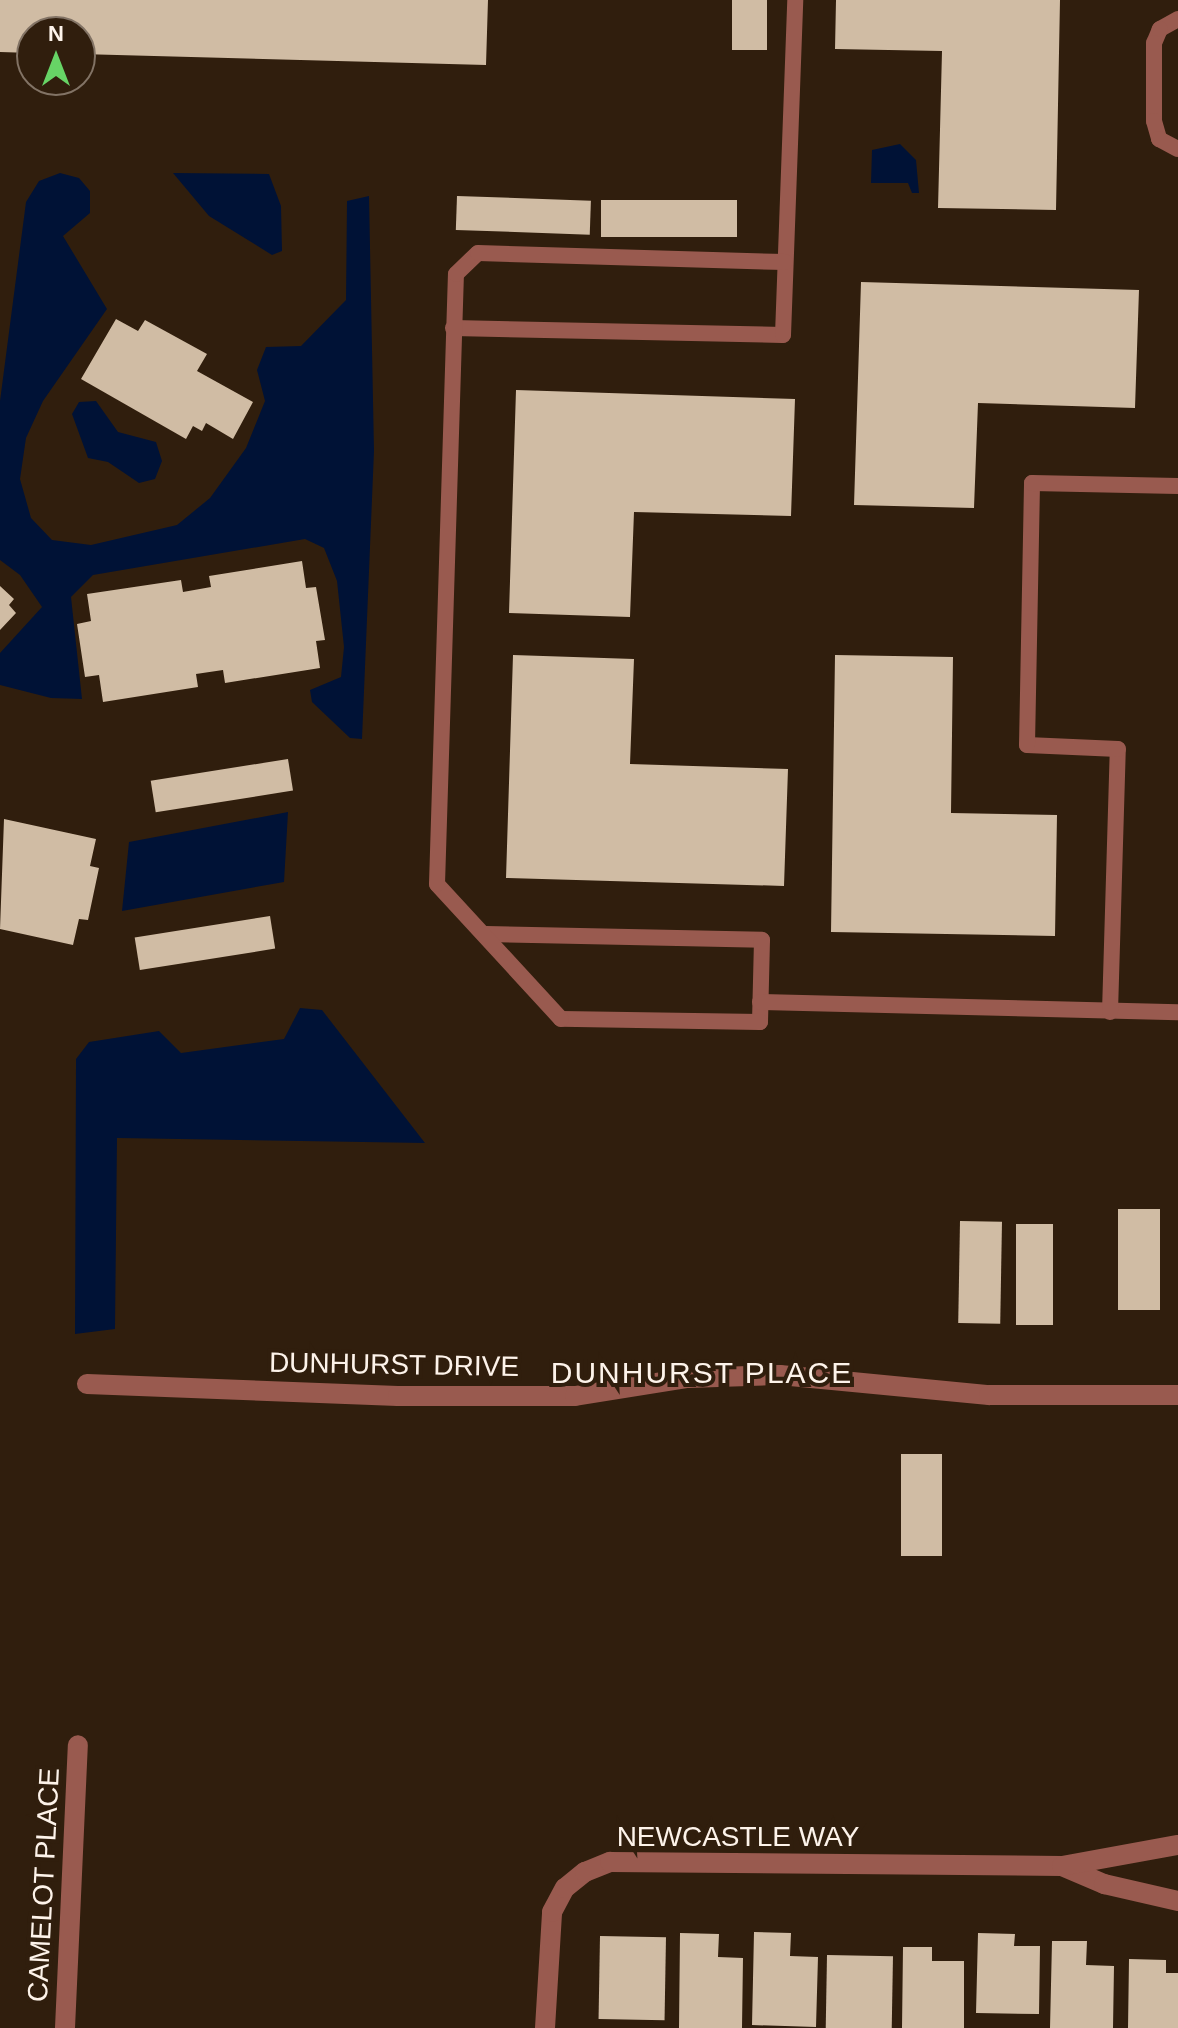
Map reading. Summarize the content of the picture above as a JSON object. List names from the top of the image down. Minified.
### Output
{"streets":{"street":["DUNHURST DRIVE","NEWCASTLE WAY","CAMELOT PLACE"]},"districts":["DUNHURST PLACE"],"north":"top"}
